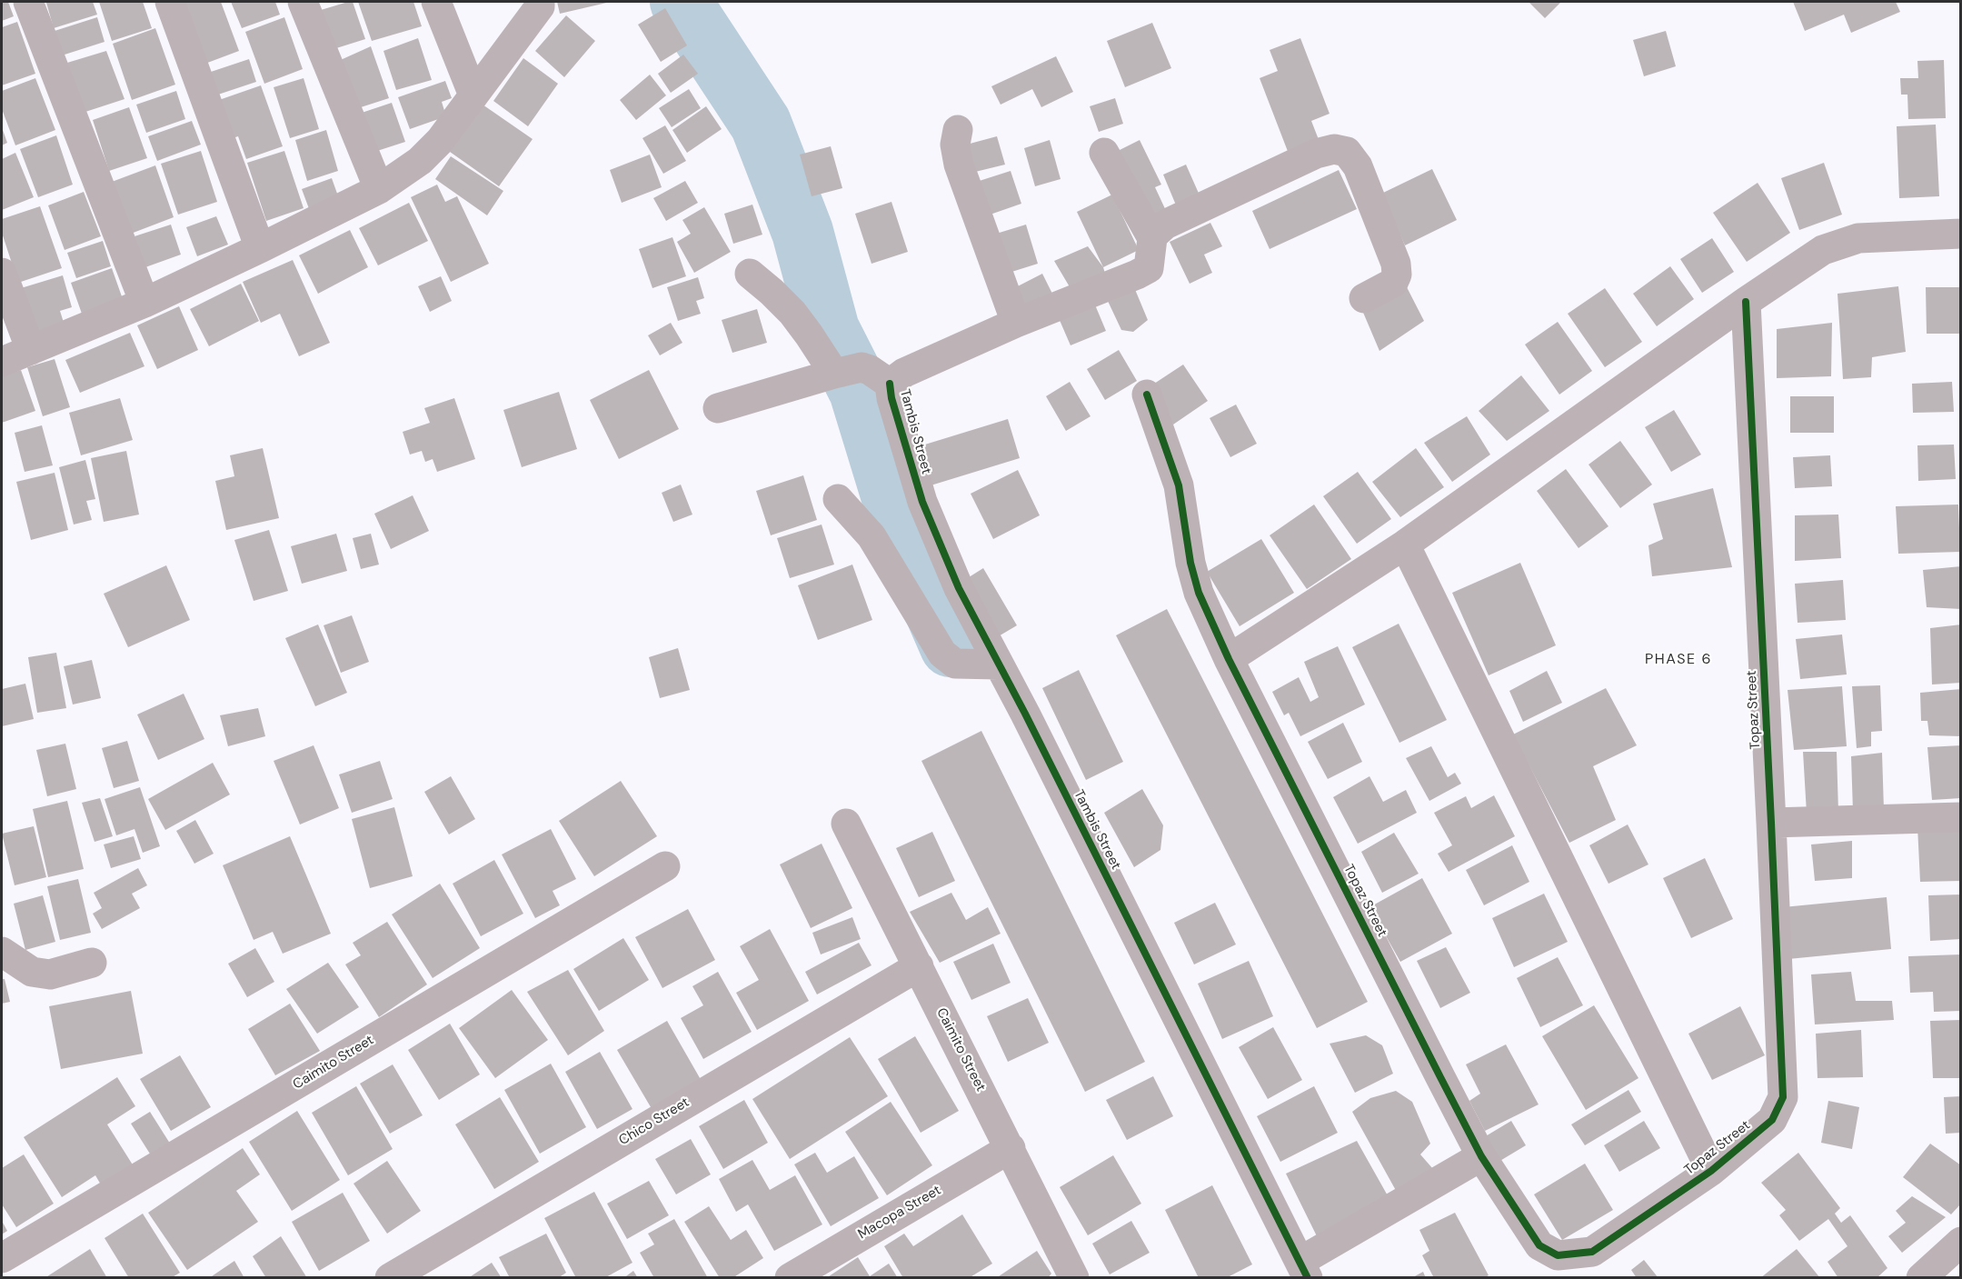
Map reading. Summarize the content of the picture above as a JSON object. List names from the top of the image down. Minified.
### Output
{"streets":{"street":["Tambis Street","Topaz Street","Caimito Street","Chico Street","Macopa Street"]},"crossings":[["Caimito Street","Chico Street"],["Caimito Street","Macopa Street"]],"districts":["PHASE 6"]}
